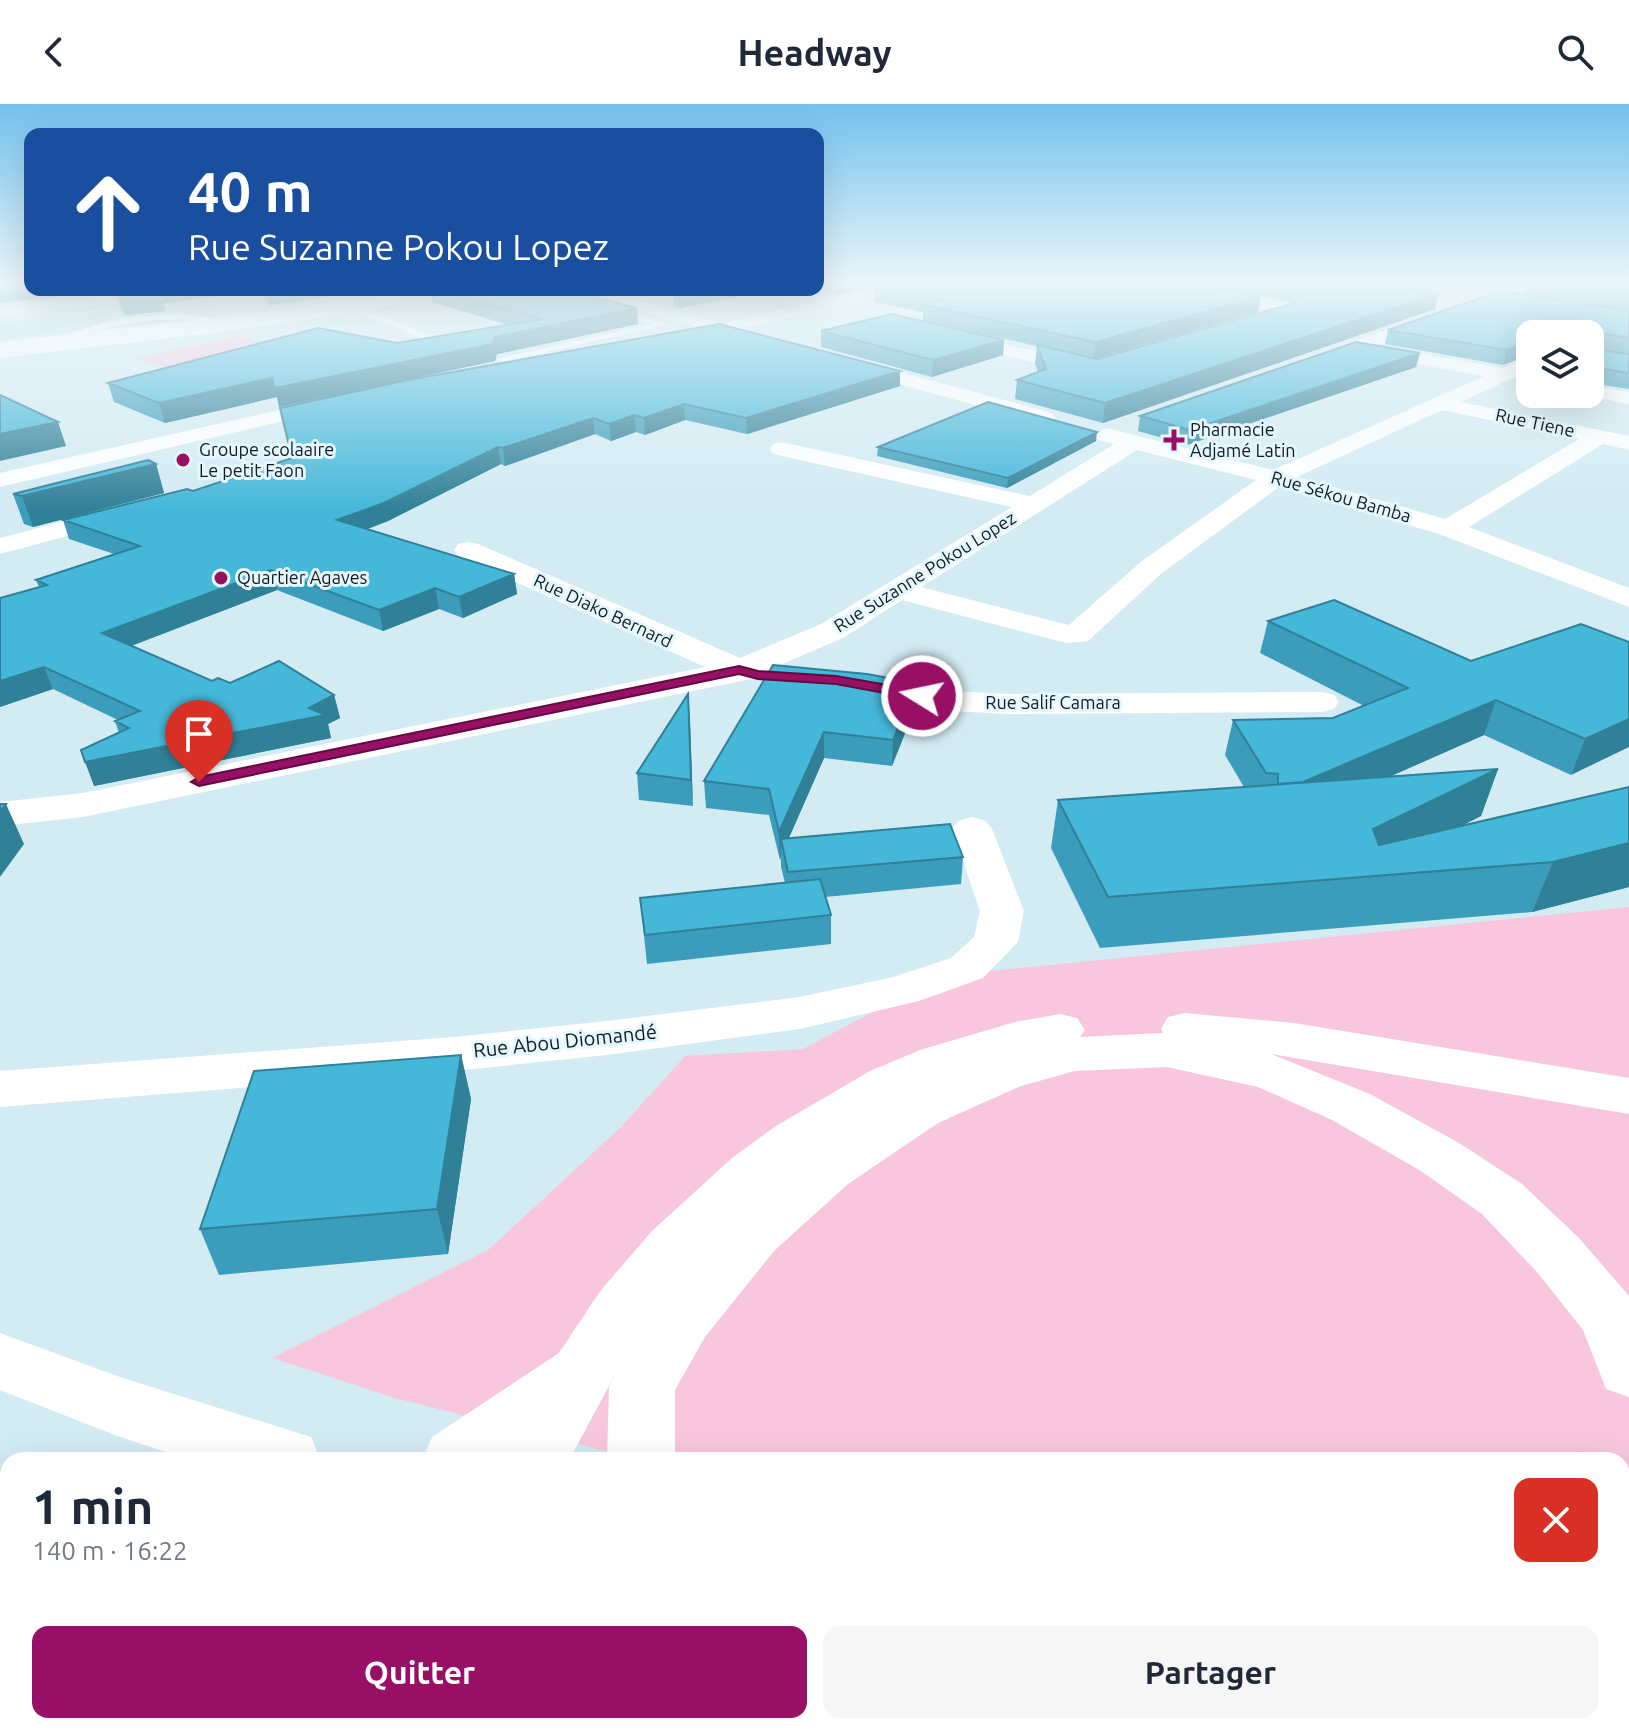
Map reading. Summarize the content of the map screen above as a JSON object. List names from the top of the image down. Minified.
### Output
{"streets":{"main road":["Rue Tiene","Rue Sékou Bamba","Rue Suzanne Pokou Lopez","Rue Diako Bernard","Rue Salif Camara","Rue Abou Diomandé"]},"crossings":[["Rue Sékou Bamba","Rue Suzanne Pokou Lopez"],["Rue Suzanne Pokou Lopez","Rue Diako Bernard"],["Rue Suzanne Pokou Lopez","Rue Salif Camara"],["Rue Diako Bernard","Rue Salif Camara"]],"places":{"health":["Pharmacie Adjamé Latin"],"other":["Groupe scolaaire Le petit Faon","Quartier Agaves"]},"page":{"header":"Headway","turn":["40 m","Rue Suzanne Pokou Lopez"],"heading":["1 min","140 m · 16:22"],"buttons":["Quitter","Partager"]}}
